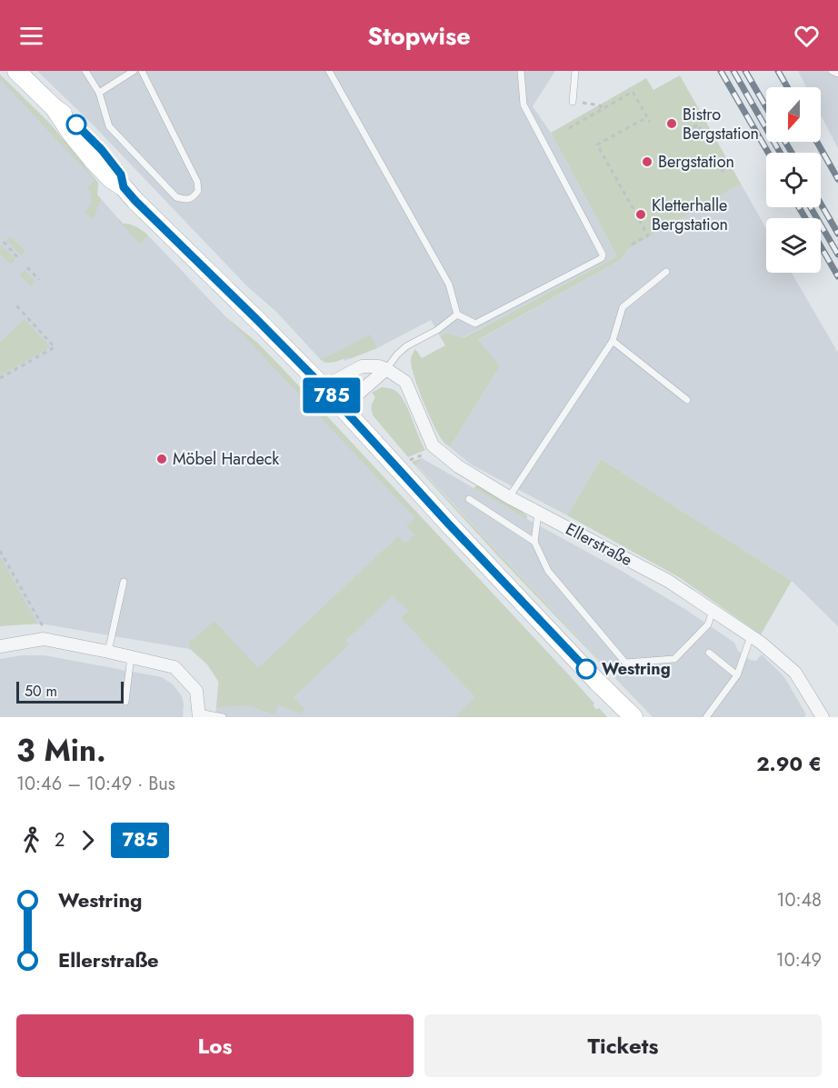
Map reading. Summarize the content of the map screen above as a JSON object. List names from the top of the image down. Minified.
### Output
{"streets":{"street":["Ellerstraße"]},"places":["Bistro Bergstation","Bergstation","Kletterhalle Bergstation","Möbel Hardeck","Westring"],"lines":["bus line 785"],"scale_bar":"50 m","north":"bottom","page":{"header":"Stopwise","on_map":"785","scale":"50 m","heading":["3 Min.","10:46 – 10:49 · Bus","2.90 €"],"legs":["2","785"],"list":[{"name":"Westring","value":"10:48"},{"name":"Ellerstraße","value":"10:49"}],"buttons":["Los","Tickets"]}}
